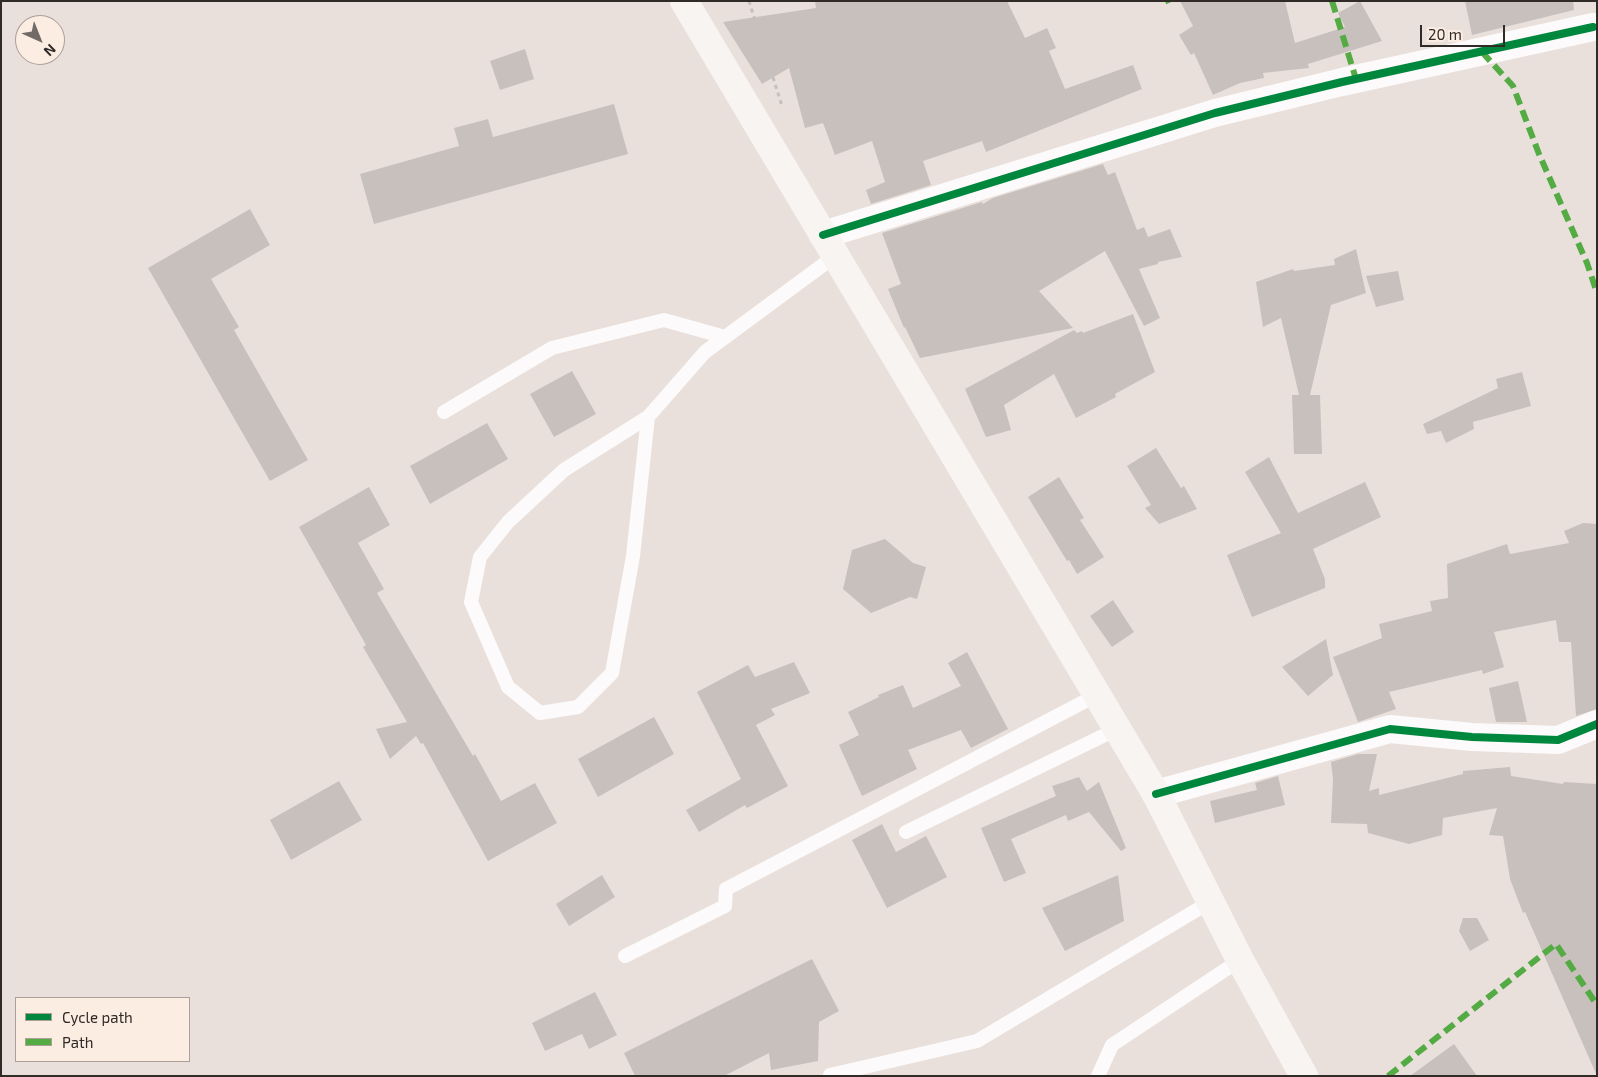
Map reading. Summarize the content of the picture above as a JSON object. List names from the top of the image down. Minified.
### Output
{"legend":["Cycle path","Path"],"scale_bar":"20 m","north":"bottom right"}
